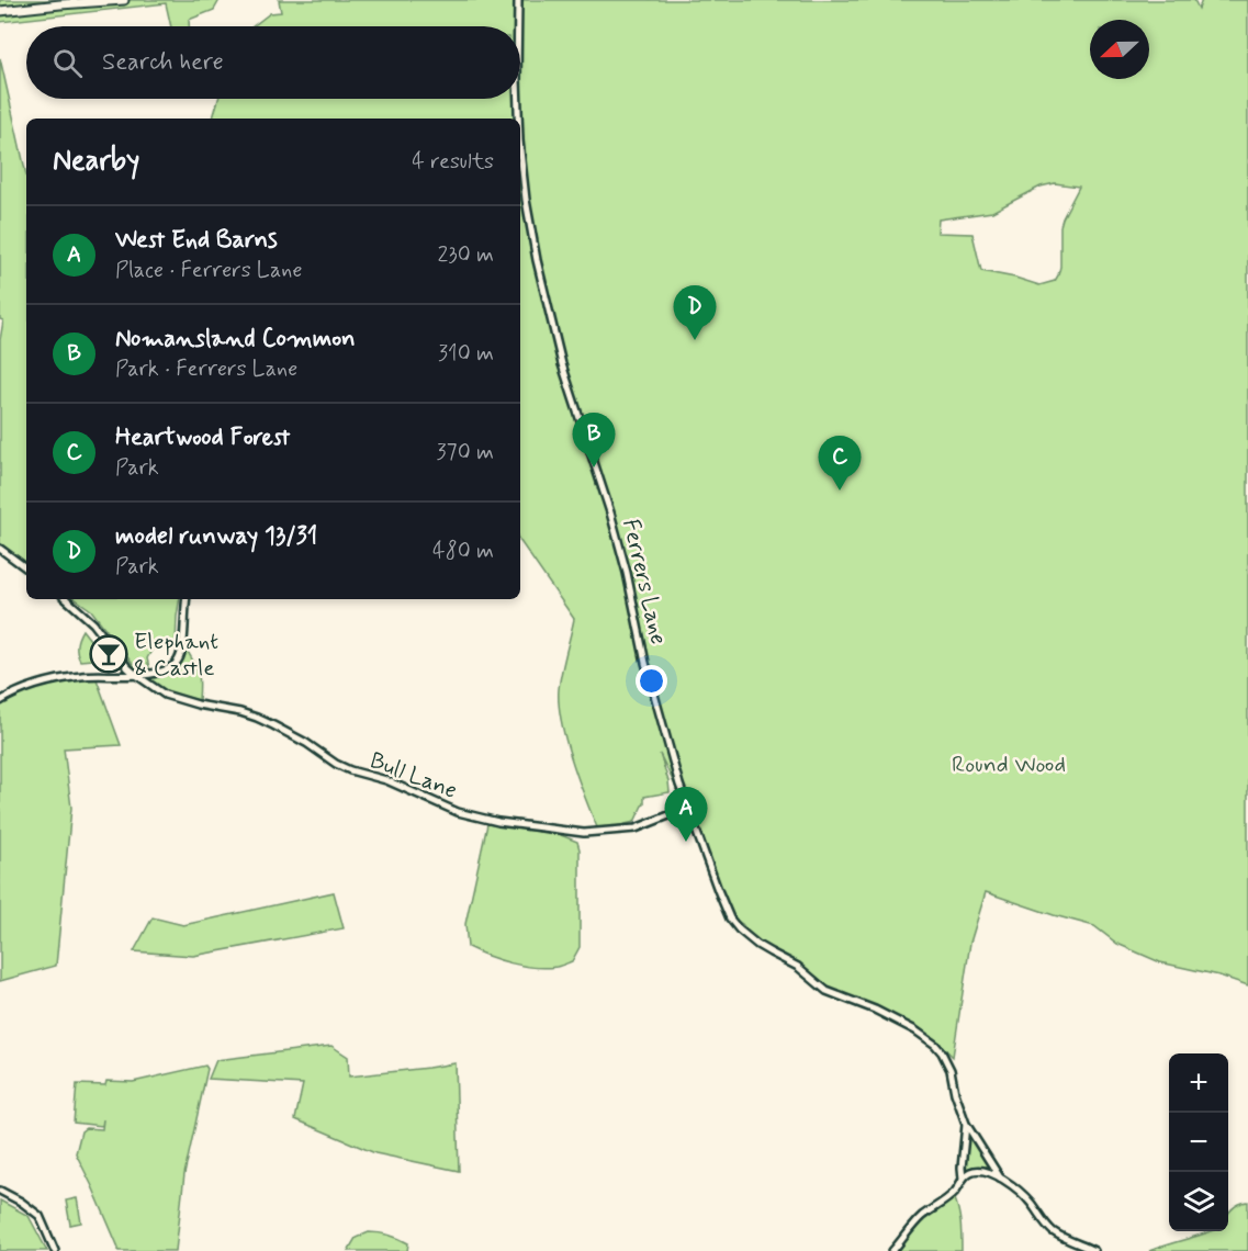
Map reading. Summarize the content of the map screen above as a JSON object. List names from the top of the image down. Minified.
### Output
{"streets":{"street":["Ferrers Lane","Bull Lane"]},"crossings":[["Ferrers Lane","Bull Lane"]],"parks":["Round Wood"],"places":{"bar":["Elephant & Castle"]},"north":"left","page":{"search":"Search here","heading":["Nearby","4 results"],"list":[{"mark":"A","name":"West End Barns","note":"Place · Ferrers Lane","value":"230 m"},{"mark":"B","name":"Nomansland Common","note":"Park · Ferrers Lane","value":"310 m"},{"mark":"C","name":"Heartwood Forest","note":"Park","value":"370 m"},{"mark":"D","name":"model runway 13/31","note":"Park","value":"480 m"}],"pins":["D","B","C","A"],"map_buttons":["+","−"]}}
